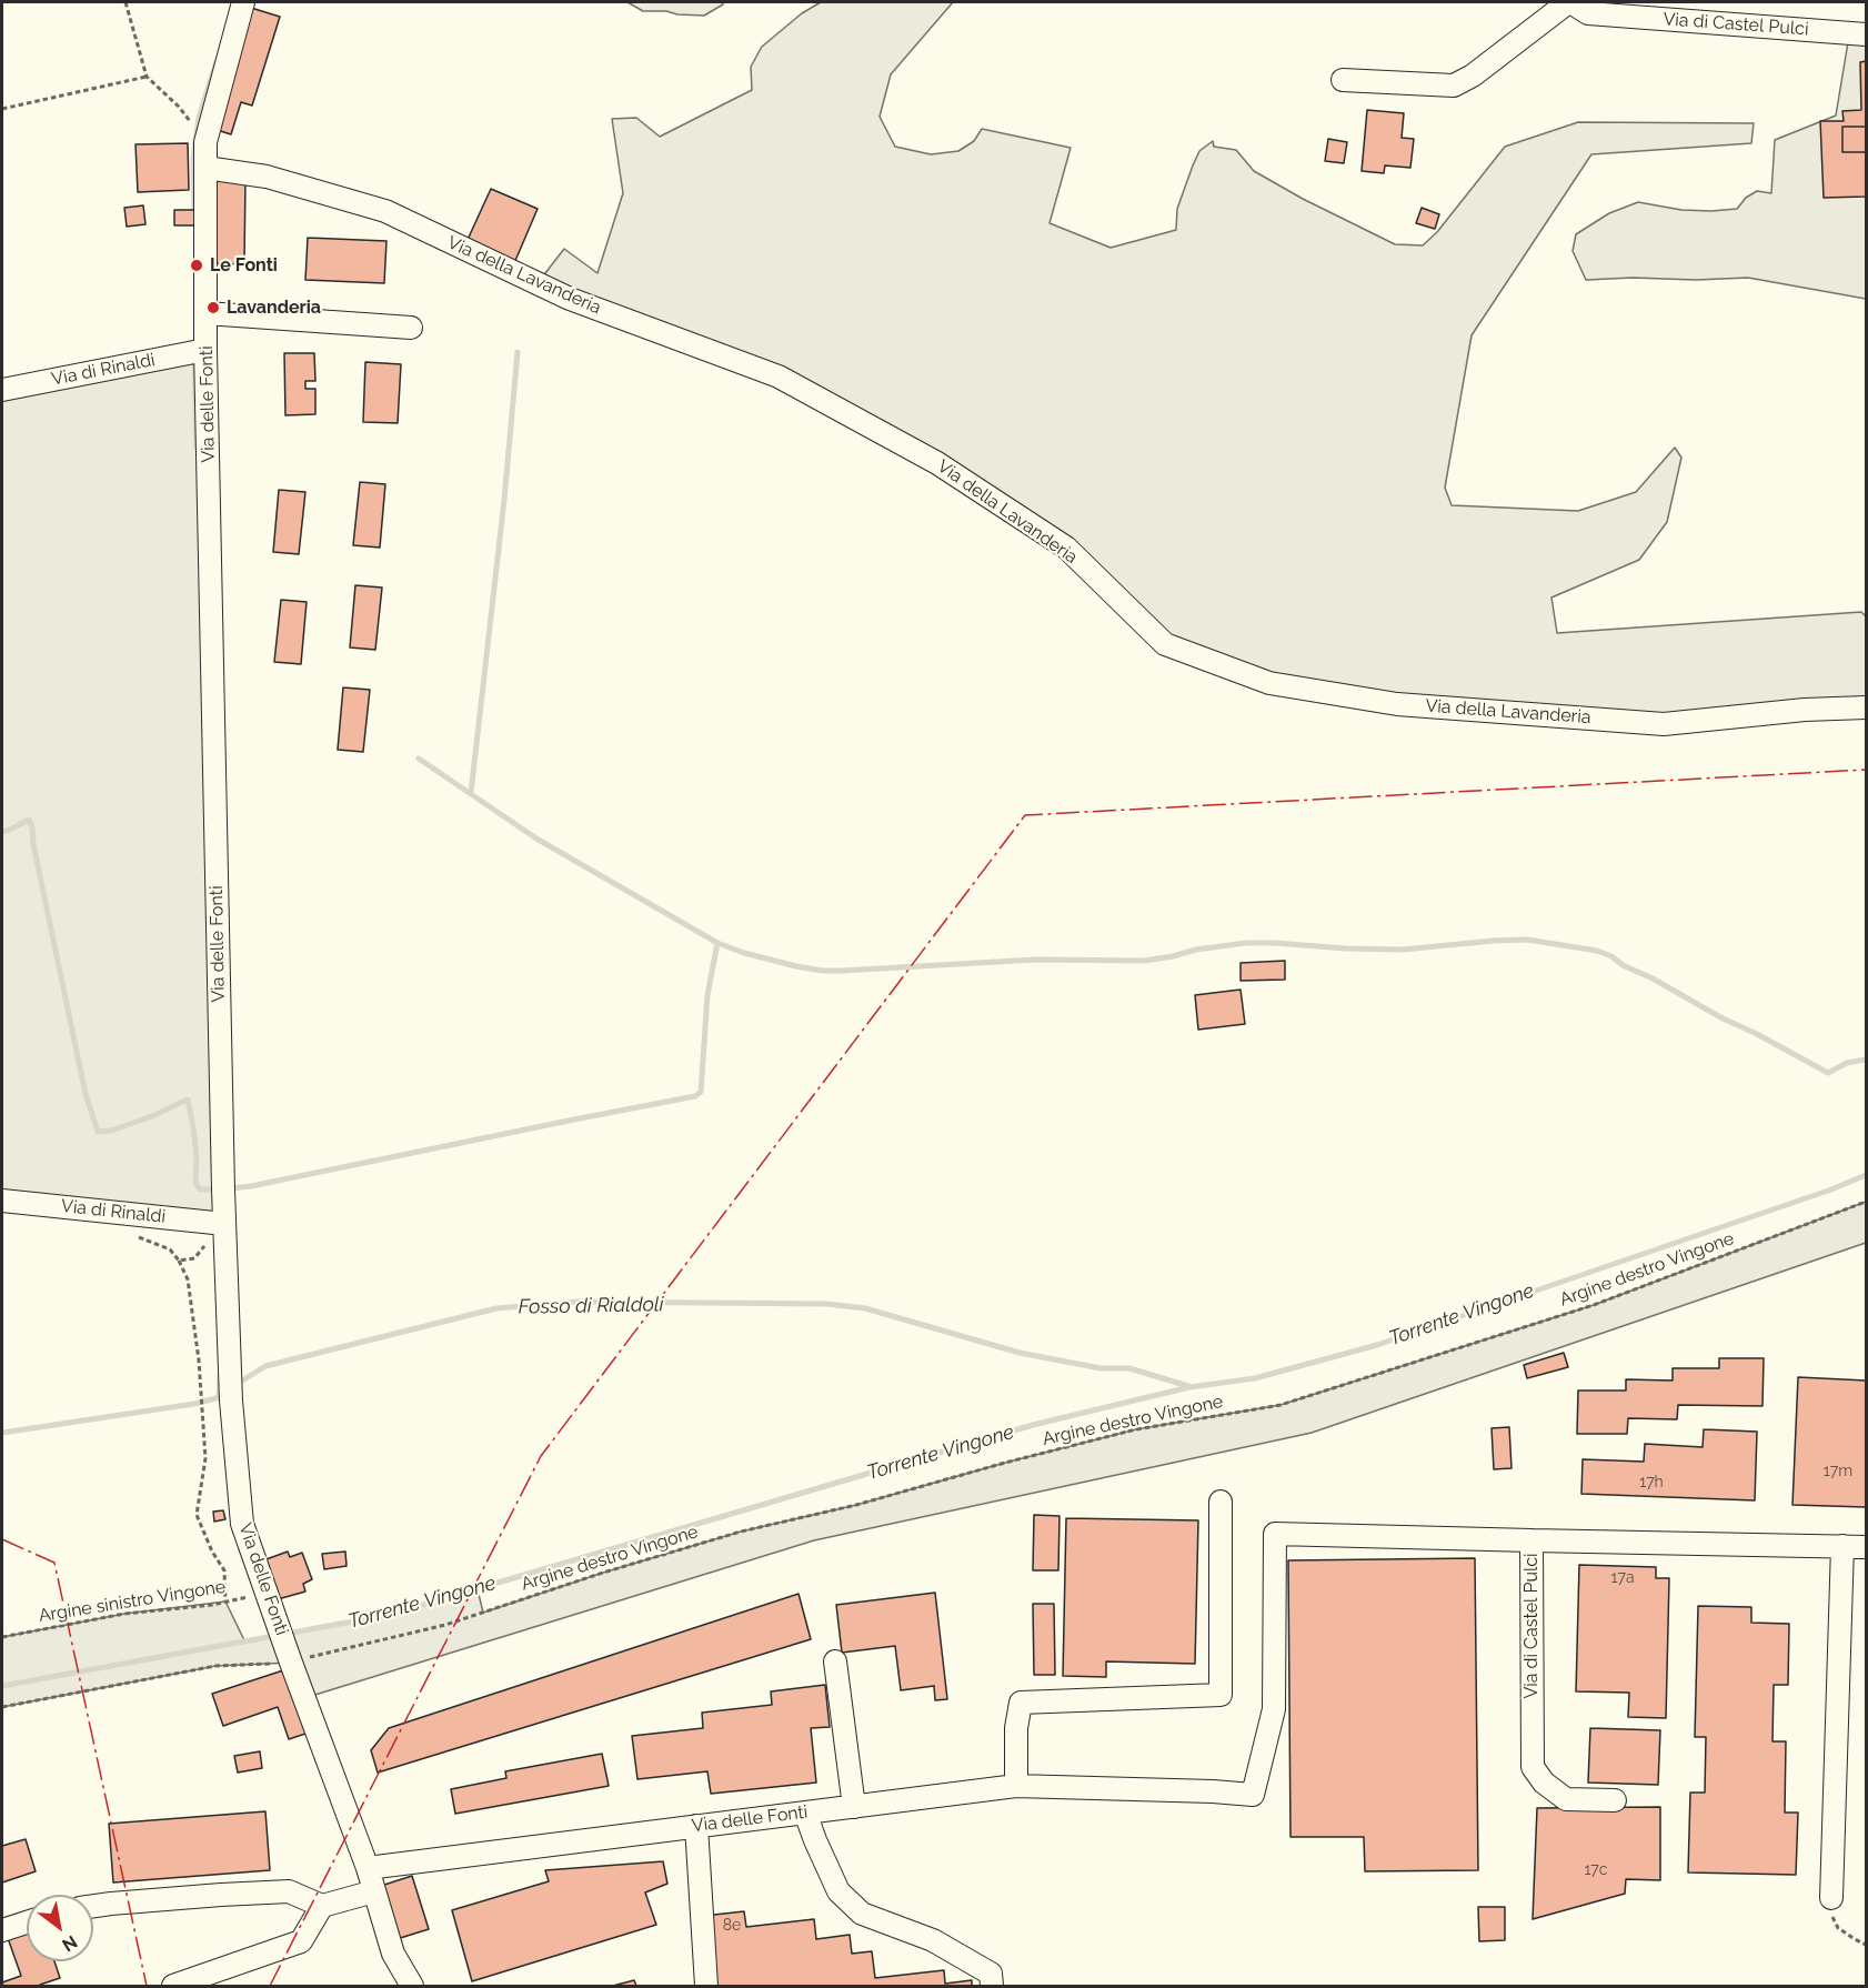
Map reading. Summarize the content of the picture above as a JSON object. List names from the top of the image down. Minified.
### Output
{"streets":{"street":["Via di Castel Pulci","Via della Lavanderia","Via di Rinaldi","Via delle Fonti"],"path":["Argine destro Vingone","Argine sinistro Vingone"]},"crossings":[["Via di Castel Pulci","Via delle Fonti"],["Via della Lavanderia","Via delle Fonti"],["Via di Rinaldi","Via delle Fonti"],["Via delle Fonti","Argine destro Vingone"],["Via delle Fonti","Argine sinistro Vingone"]],"water":["Fosso di Rialdoli","Torrente Vingone"],"places":["Le Fonti","Lavanderia"],"house_numbers":["17m","17h","17a","17c","8e"],"north":"bottom right"}
